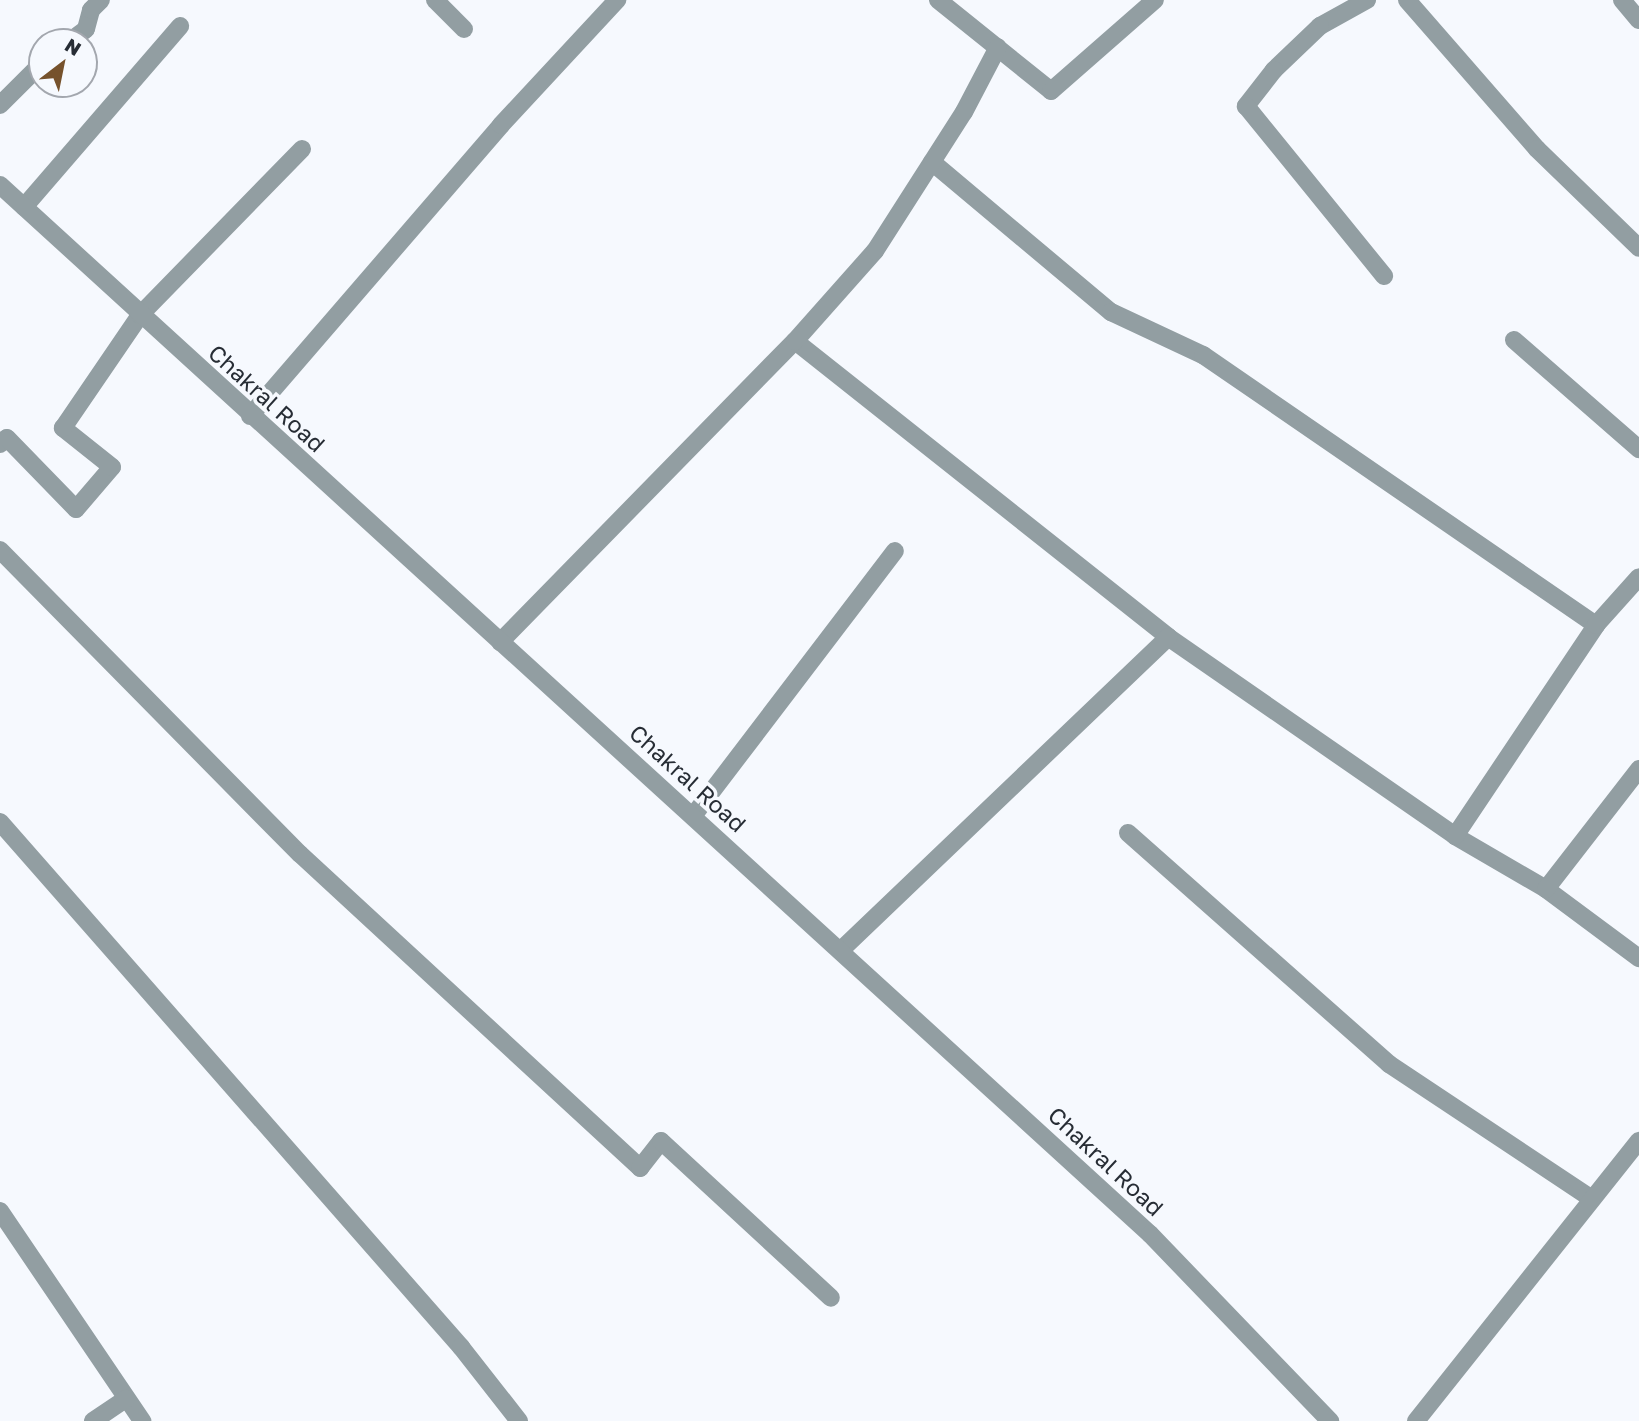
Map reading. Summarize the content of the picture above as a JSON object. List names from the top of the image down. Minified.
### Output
{"streets":{"street":["Chakral Road"]},"north":"top right"}
